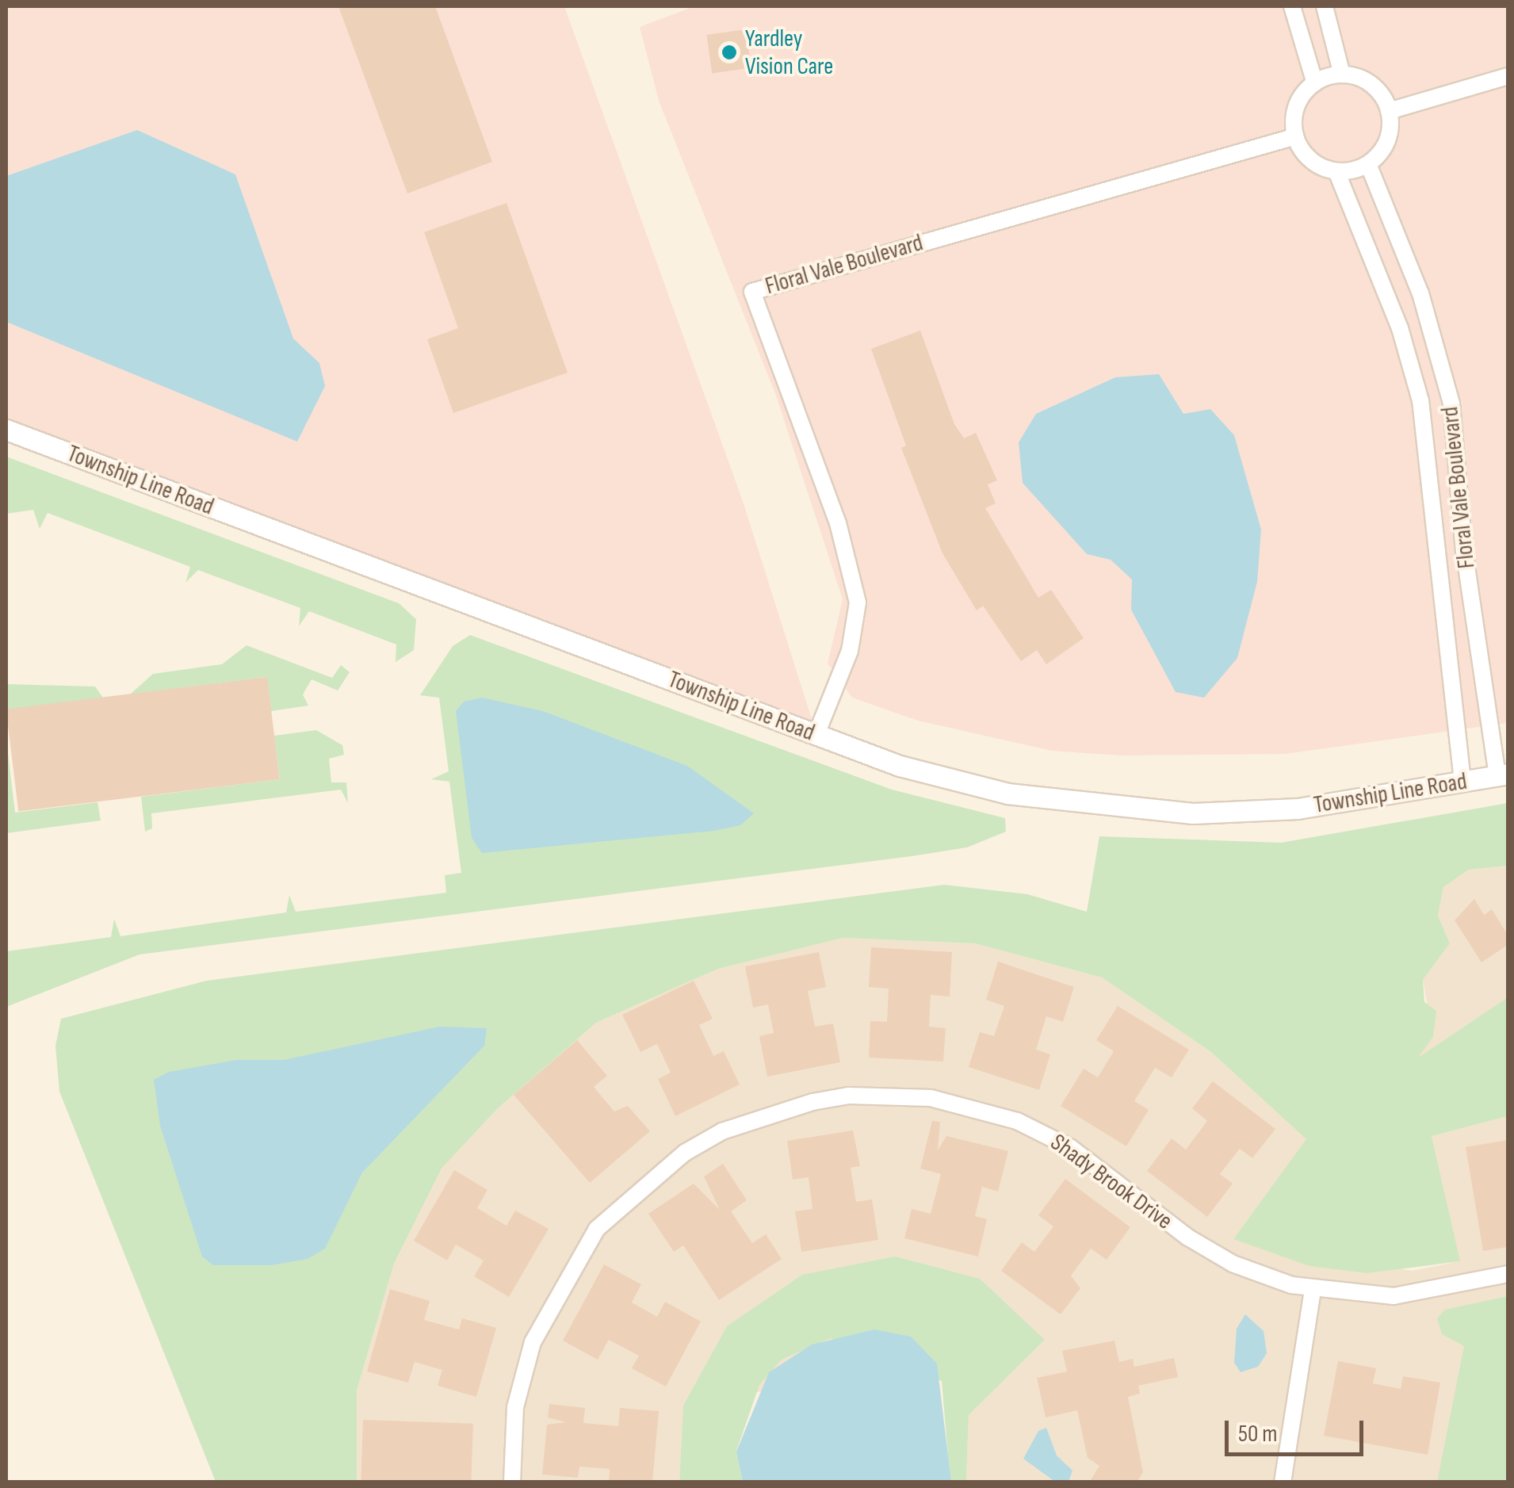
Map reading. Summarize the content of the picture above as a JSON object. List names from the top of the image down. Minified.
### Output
{"streets":{"street":["Floral Vale Boulevard","Township Line Road","Shady Brook Drive"]},"crossings":[["Floral Vale Boulevard","Township Line Road"]],"places":["Yardley Vision Care"],"scale_bar":"50 m"}
